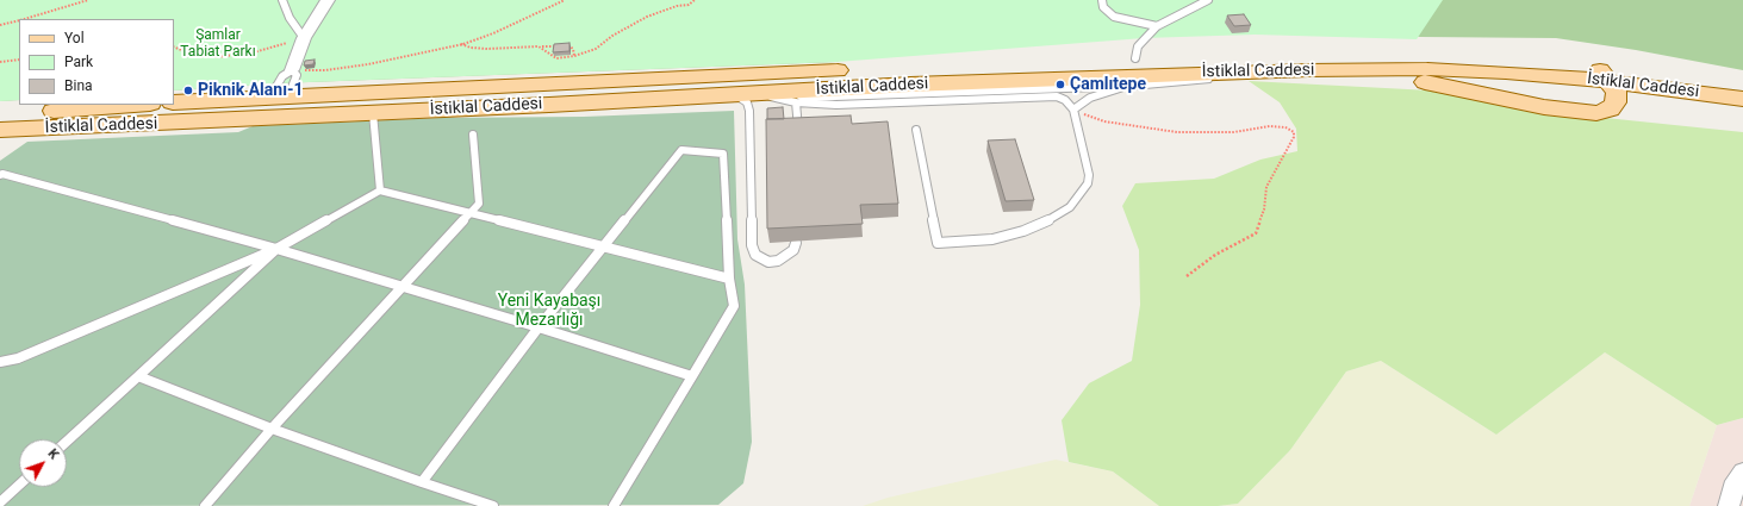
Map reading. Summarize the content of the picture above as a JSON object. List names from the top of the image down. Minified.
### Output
{"streets":{"main road":["İstiklal Caddesi"]},"parks":["Şamlar Tabiat Parkı","Yeni Kayabaşı Mezarlığı"],"places":["Çamlıtepe","Piknik Alanı-1"],"legend":["Yol","Park","Bina"],"north":"top right"}
